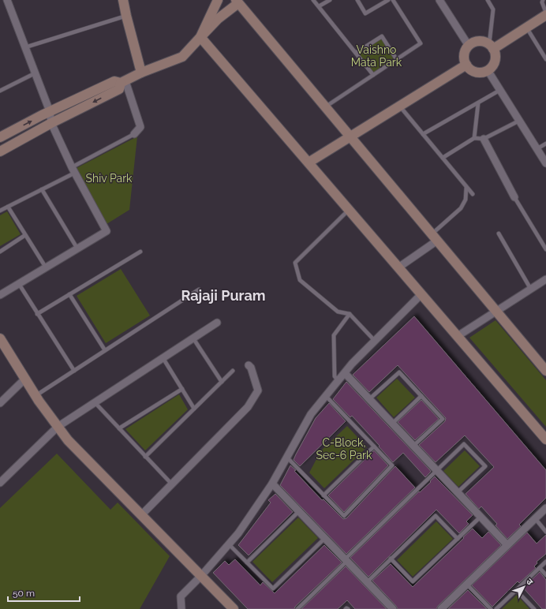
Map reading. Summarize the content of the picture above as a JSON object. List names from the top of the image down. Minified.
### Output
{"districts":["Rajaji Puram"],"parks":["Vaishno Mata Park","Shiv Park","C-Block, Sec-6 Park"],"scale_bar":"50 m","north":"top right"}
